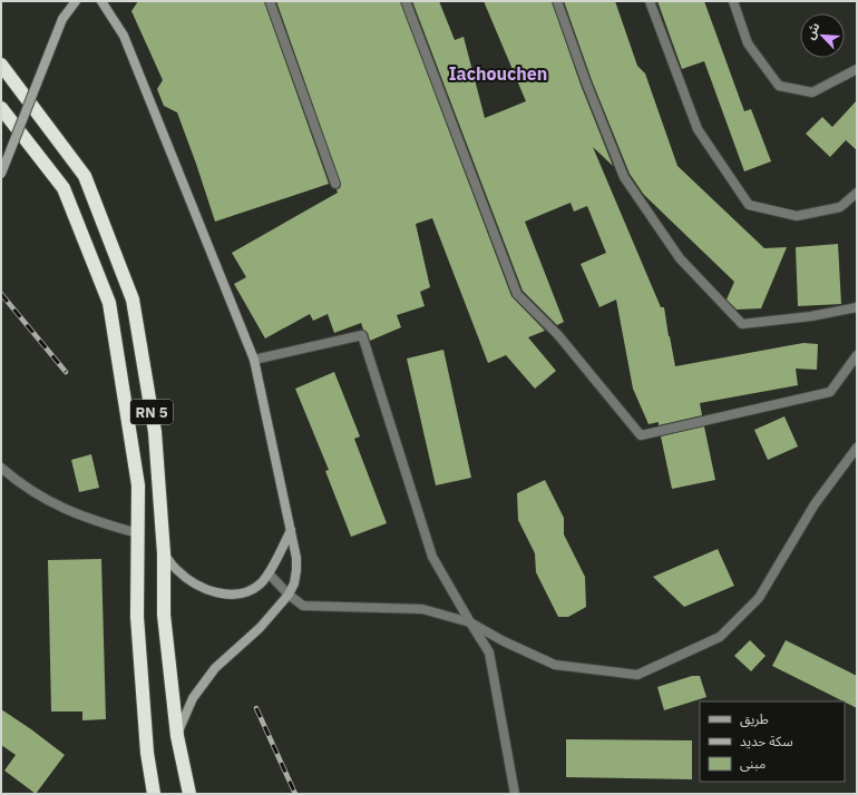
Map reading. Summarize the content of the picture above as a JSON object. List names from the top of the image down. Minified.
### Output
{"streets":{"highway":["RN 5"]},"districts":["Iachouchen"],"legend":["طريق","سكة حديد","مبنى"],"north":"top left"}
